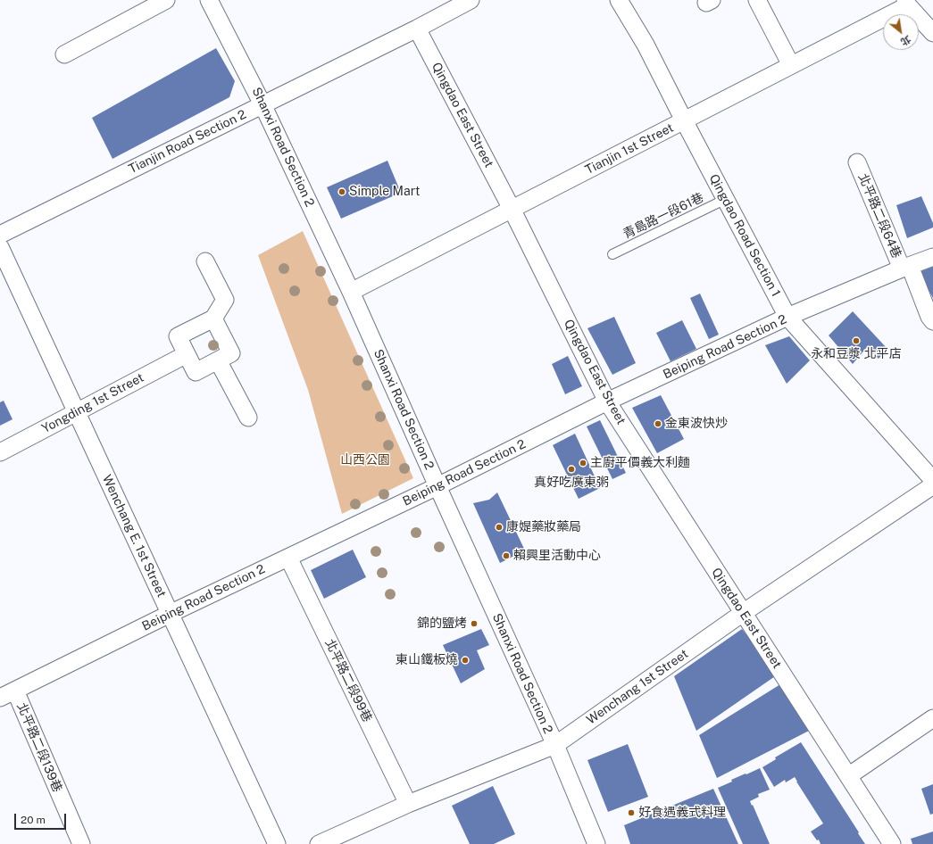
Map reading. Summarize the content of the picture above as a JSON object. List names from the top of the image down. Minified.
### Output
{"streets":{"street":["Qingdao East Street","Tianjin Road Section 2","Shanxi Road Section 2","Tianjin 1st Street","北平路二段64巷","Qingdao Road Section 1","Beiping Road Section 2","Yongding 1st Street","Wenchang E. 1st Street","北平路二段99巷","Wenchang 1st Street","北平路二段139巷"],"lane":["青島路一段61巷"]},"crossings":[["Qingdao East Street","Tianjin Road Section 2"],["Qingdao East Street","Tianjin 1st Street"],["Qingdao East Street","Beiping Road Section 2"],["Qingdao East Street","Wenchang 1st Street"],["Tianjin Road Section 2","Shanxi Road Section 2"],["Shanxi Road Section 2","Tianjin 1st Street"],["Shanxi Road Section 2","Beiping Road Section 2"],["Shanxi Road Section 2","Wenchang 1st Street"],["Tianjin 1st Street","Qingdao Road Section 1"],["青島路一段61巷","Qingdao Road Section 1"],["北平路二段64巷","Beiping Road Section 2"],["Qingdao Road Section 1","Beiping Road Section 2"],["Beiping Road Section 2","Wenchang E. 1st Street"],["Beiping Road Section 2","北平路二段99巷"],["Beiping Road Section 2","北平路二段139巷"],["Yongding 1st Street","Wenchang E. 1st Street"],["北平路二段99巷","Wenchang 1st Street"]],"parks":["山西公園"],"places":["Simple Mart","永和豆漿 北平店","金東波快炒","主廚平價義大利麵","真好吃廣東粥","康媞藥妝藥局","賴興里活動中心","錦的鹽烤","東山鐵板燒","好食遇義式料理"],"scale_bar":"20 m","north":"bottom right"}
